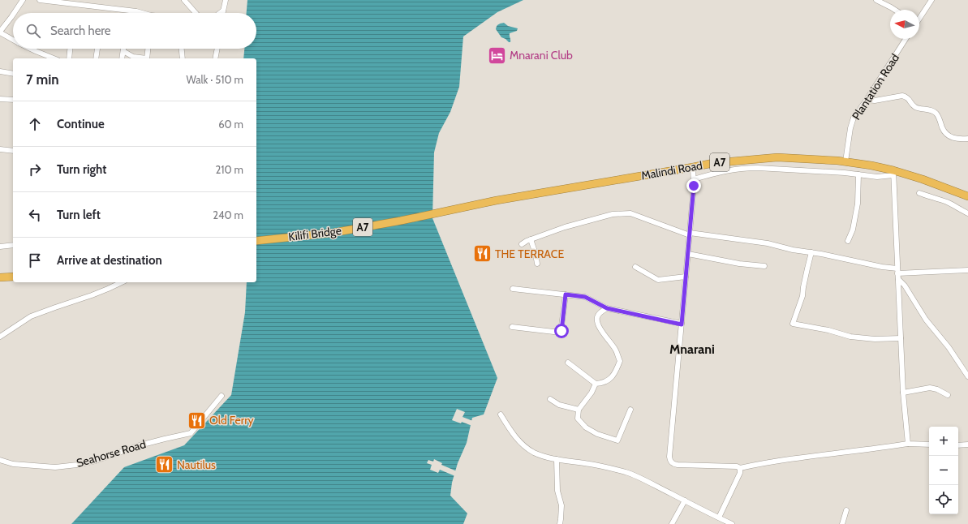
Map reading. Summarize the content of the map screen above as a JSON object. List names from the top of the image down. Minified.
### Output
{"streets":{"highway":["A7","Malindi Road","Kilifi Bridge"],"street":["Plantation Road","Seahorse Road"]},"crossings":[["Plantation Road","Malindi Road"],["Malindi Road","Kilifi Bridge"]],"districts":["Mnarani"],"places":{"hotel":["Mnarani Club"],"restaurant":["THE TERRACE","Old Ferry","Nautilus"]},"north":"left","page":{"search":"Search here","heading":["7 min","Walk · 510 m"],"list":[["Continue","60 m"],["Turn right","210 m"],["Turn left","240 m"],"Arrive at destination"],"map_buttons":["+","−"]}}
